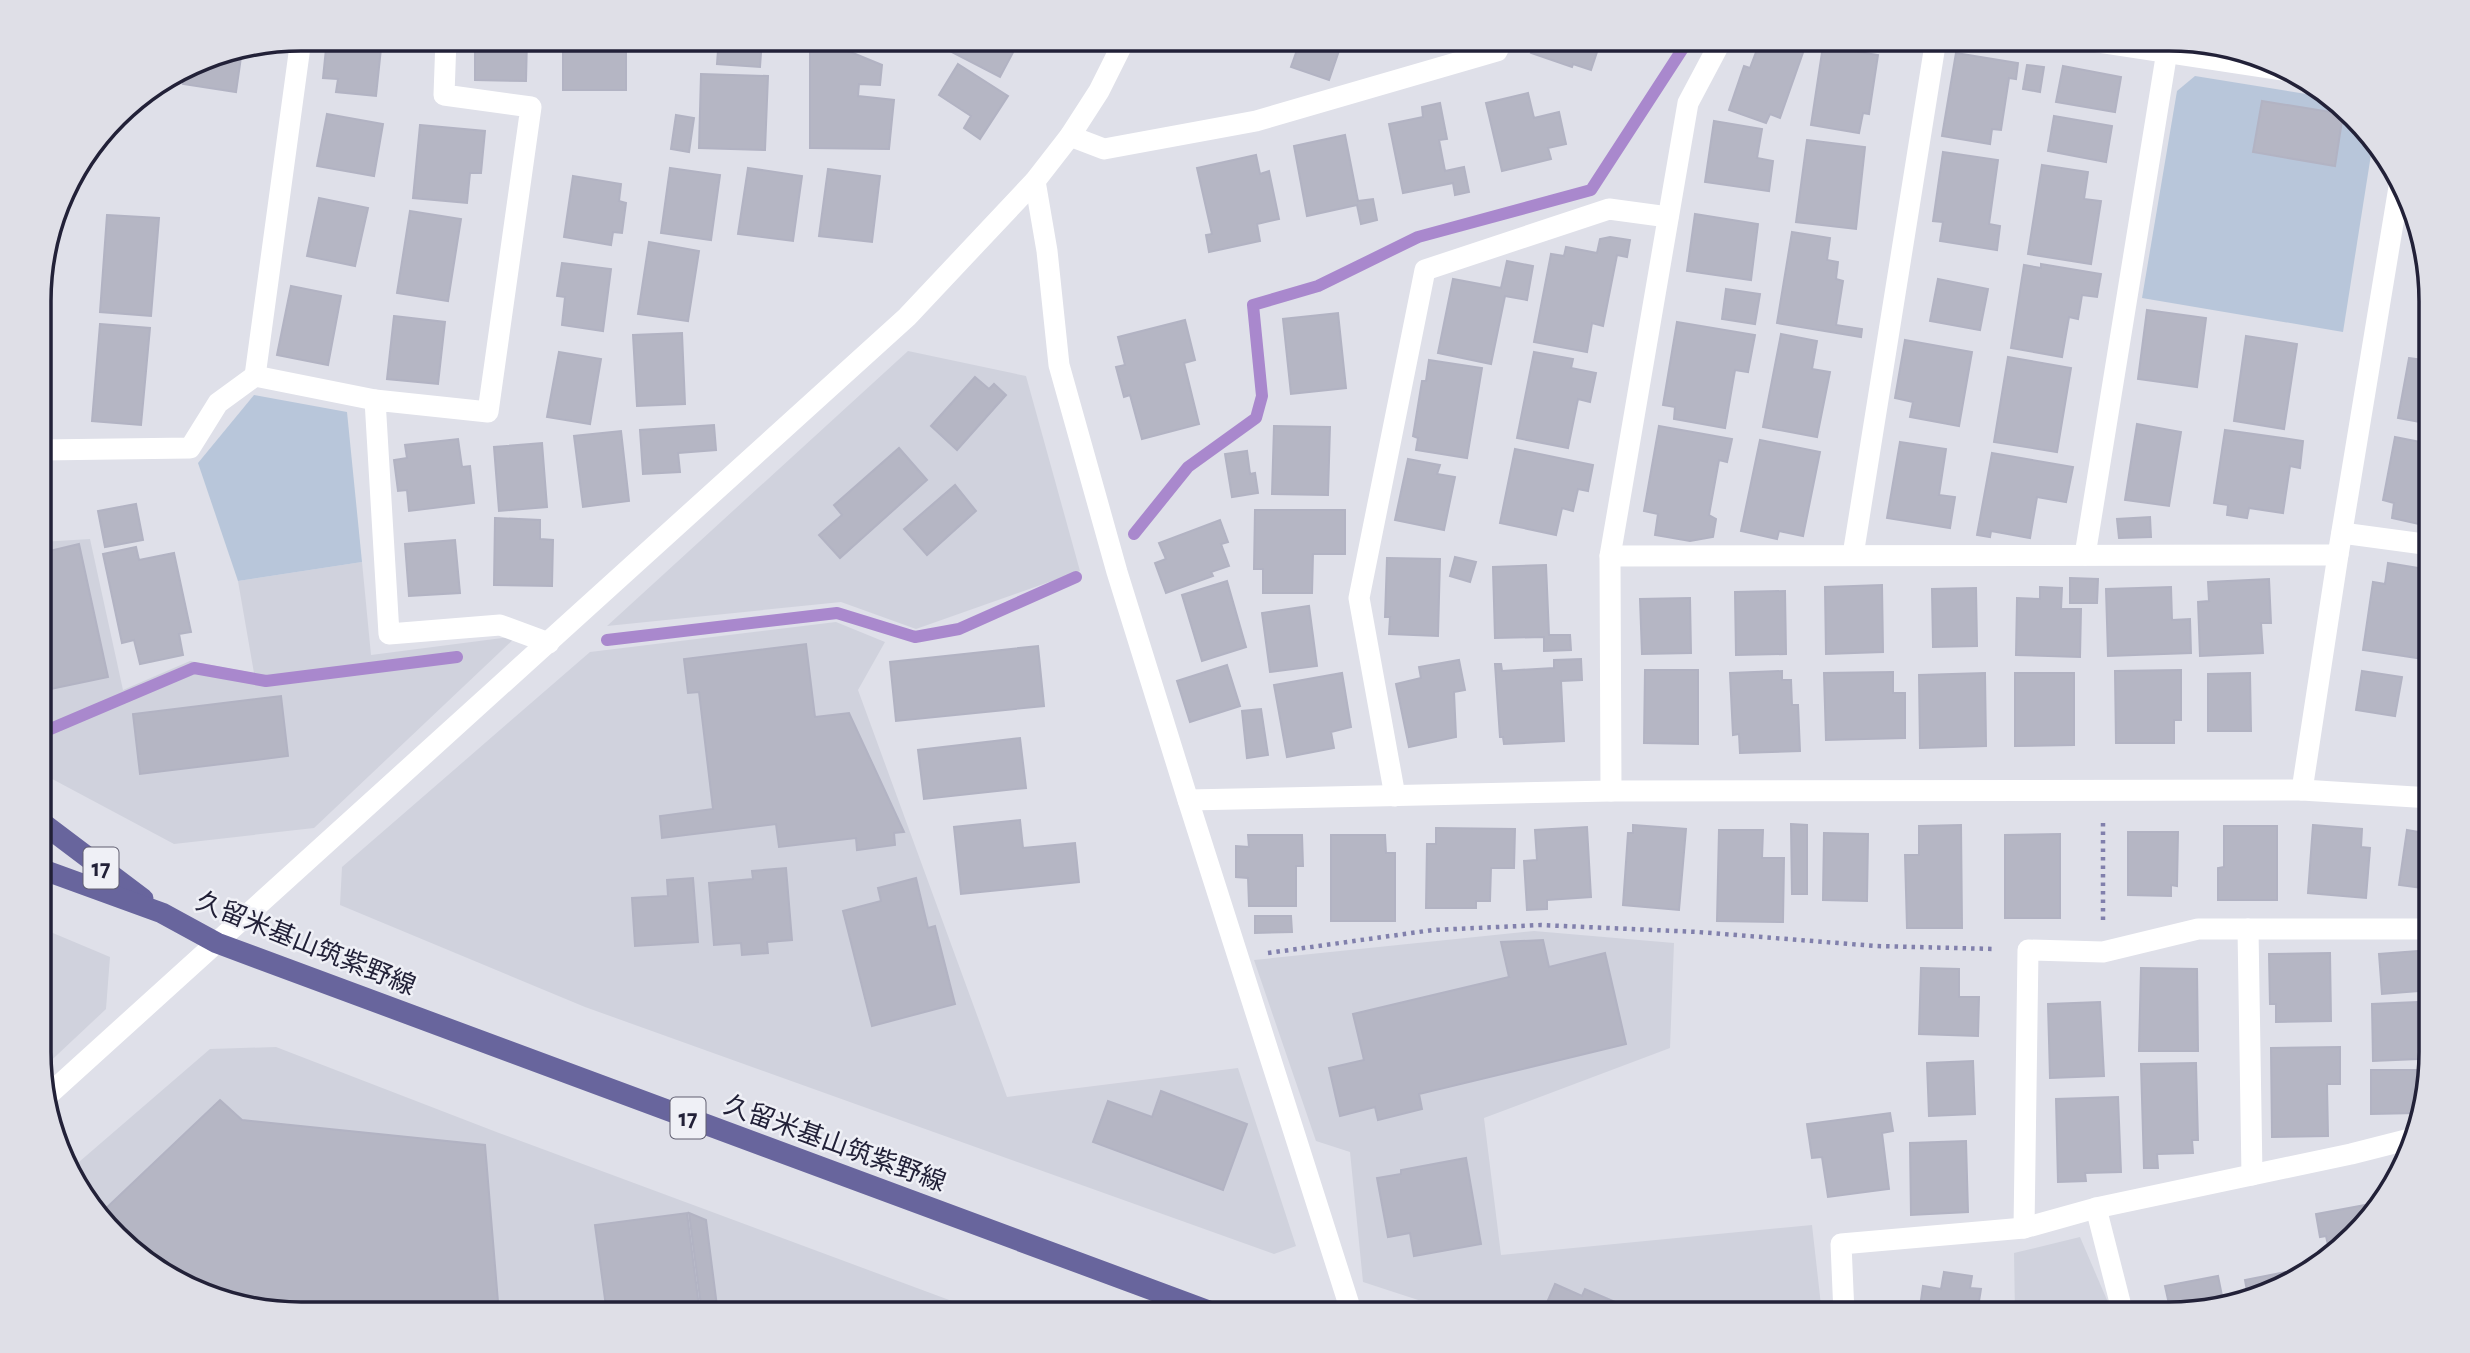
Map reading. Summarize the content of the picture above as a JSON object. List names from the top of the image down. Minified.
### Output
{"streets":{"main road":["17","久留米基山筑紫野線"]}}
